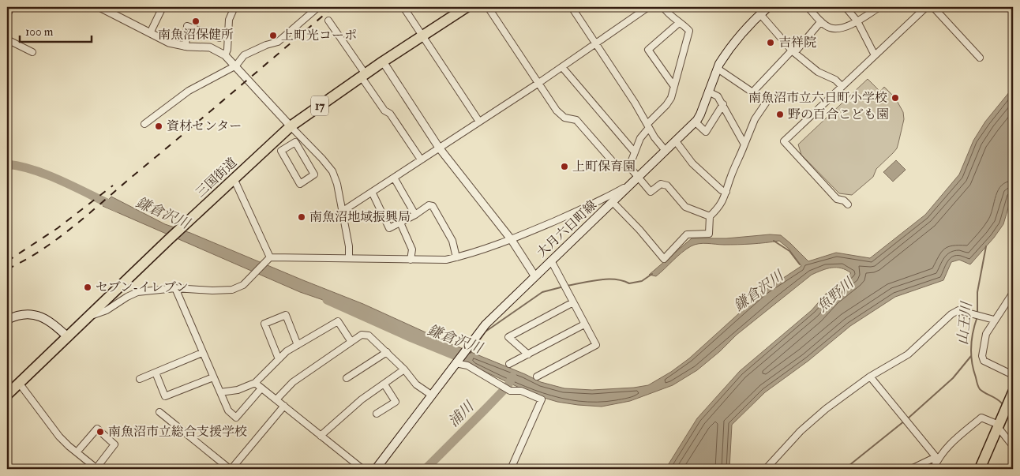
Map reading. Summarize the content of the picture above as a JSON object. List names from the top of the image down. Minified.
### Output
{"streets":{"highway":["17","三国街道"],"main road":["大月六日町線"]},"water":["鎌倉沢川","魚野川","山王川","浦川"],"places":["南魚沼保健所","上町光コーポ","吉祥院","南魚沼市立六日町小学校","野の百合こども園","資材センター","上町保育園","南魚沼地域振興局","セブン-イレブン","南魚沼市立総合支援学校"],"scale_bar":"100 m"}
